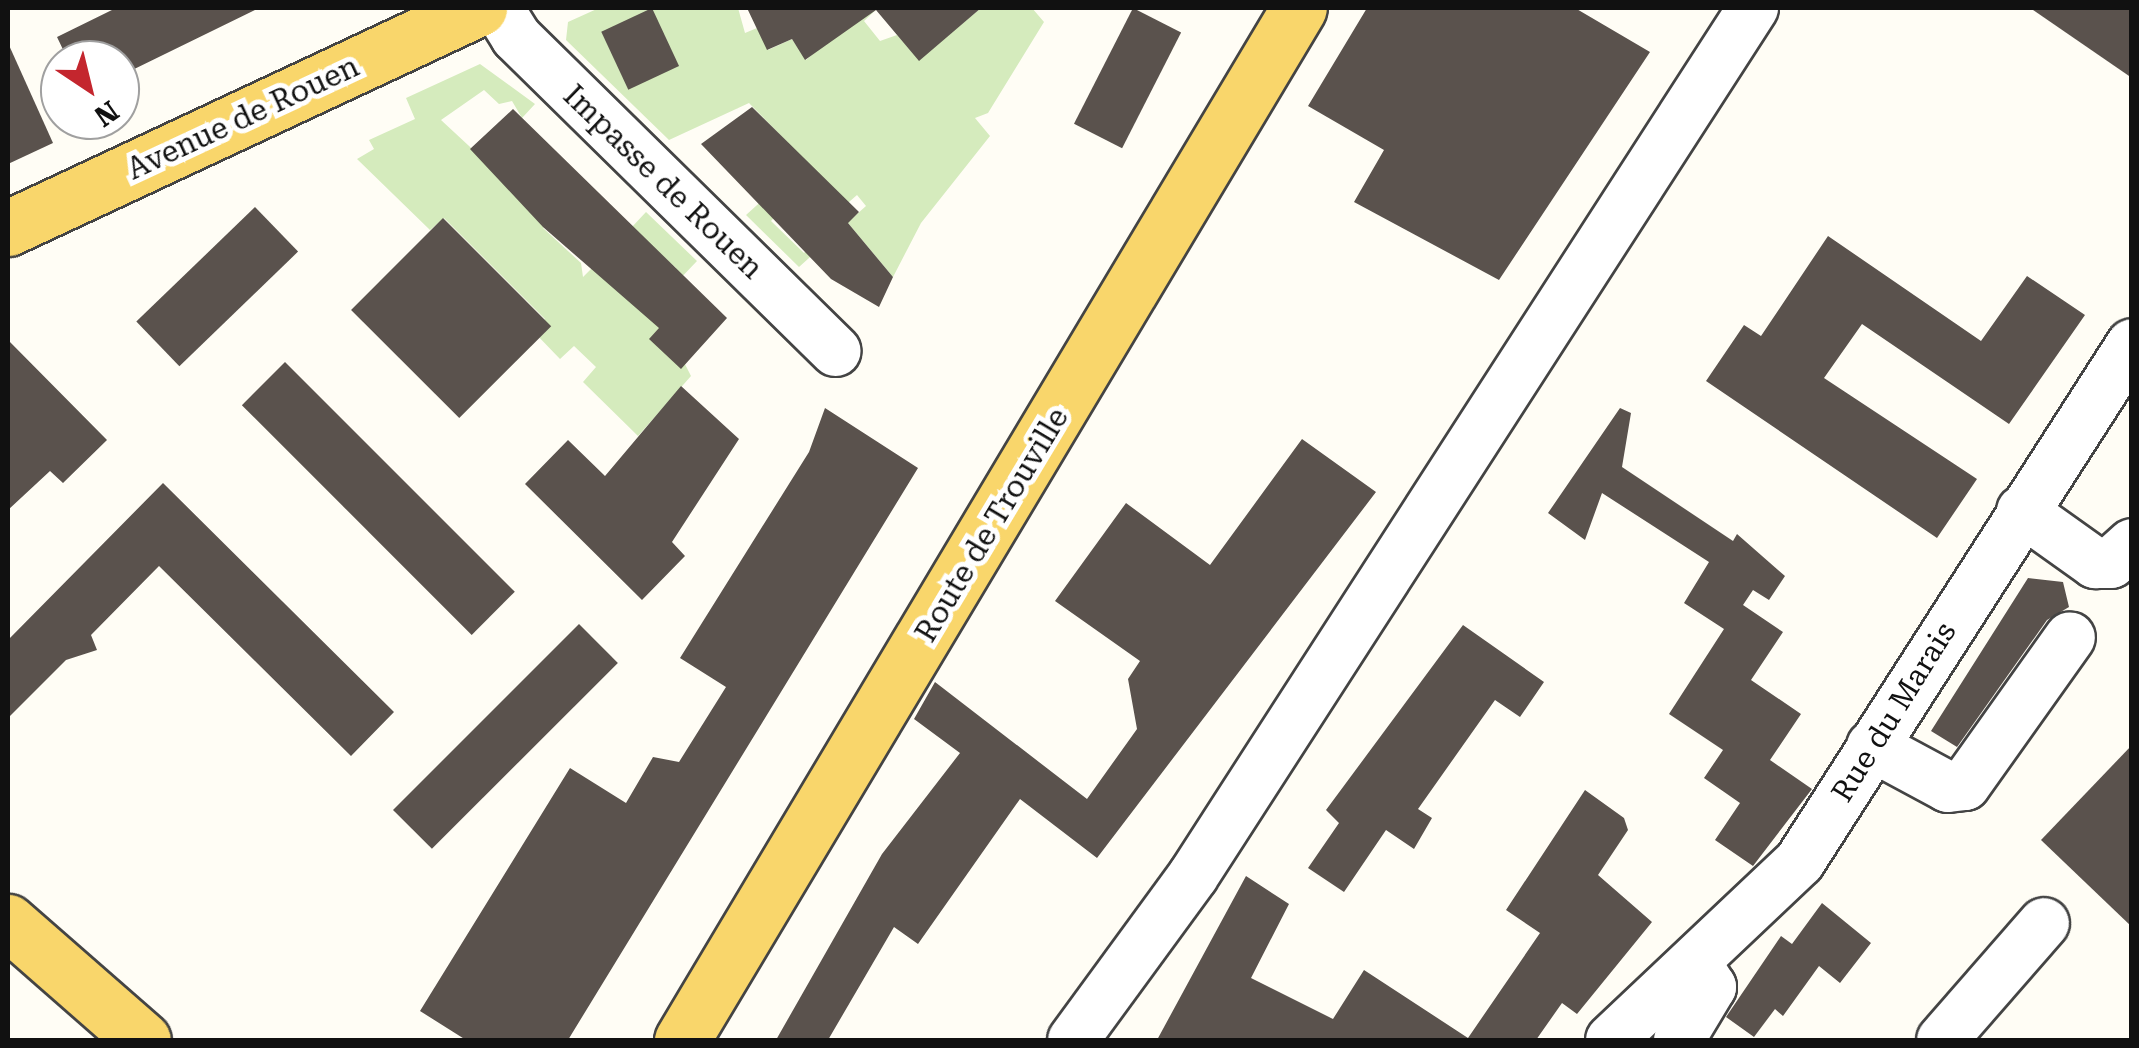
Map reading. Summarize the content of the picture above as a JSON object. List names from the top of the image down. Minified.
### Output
{"streets":{"main road":["Avenue de Rouen","Route de Trouville"],"street":["Impasse de Rouen","Rue du Marais"]},"north":"bottom right"}
